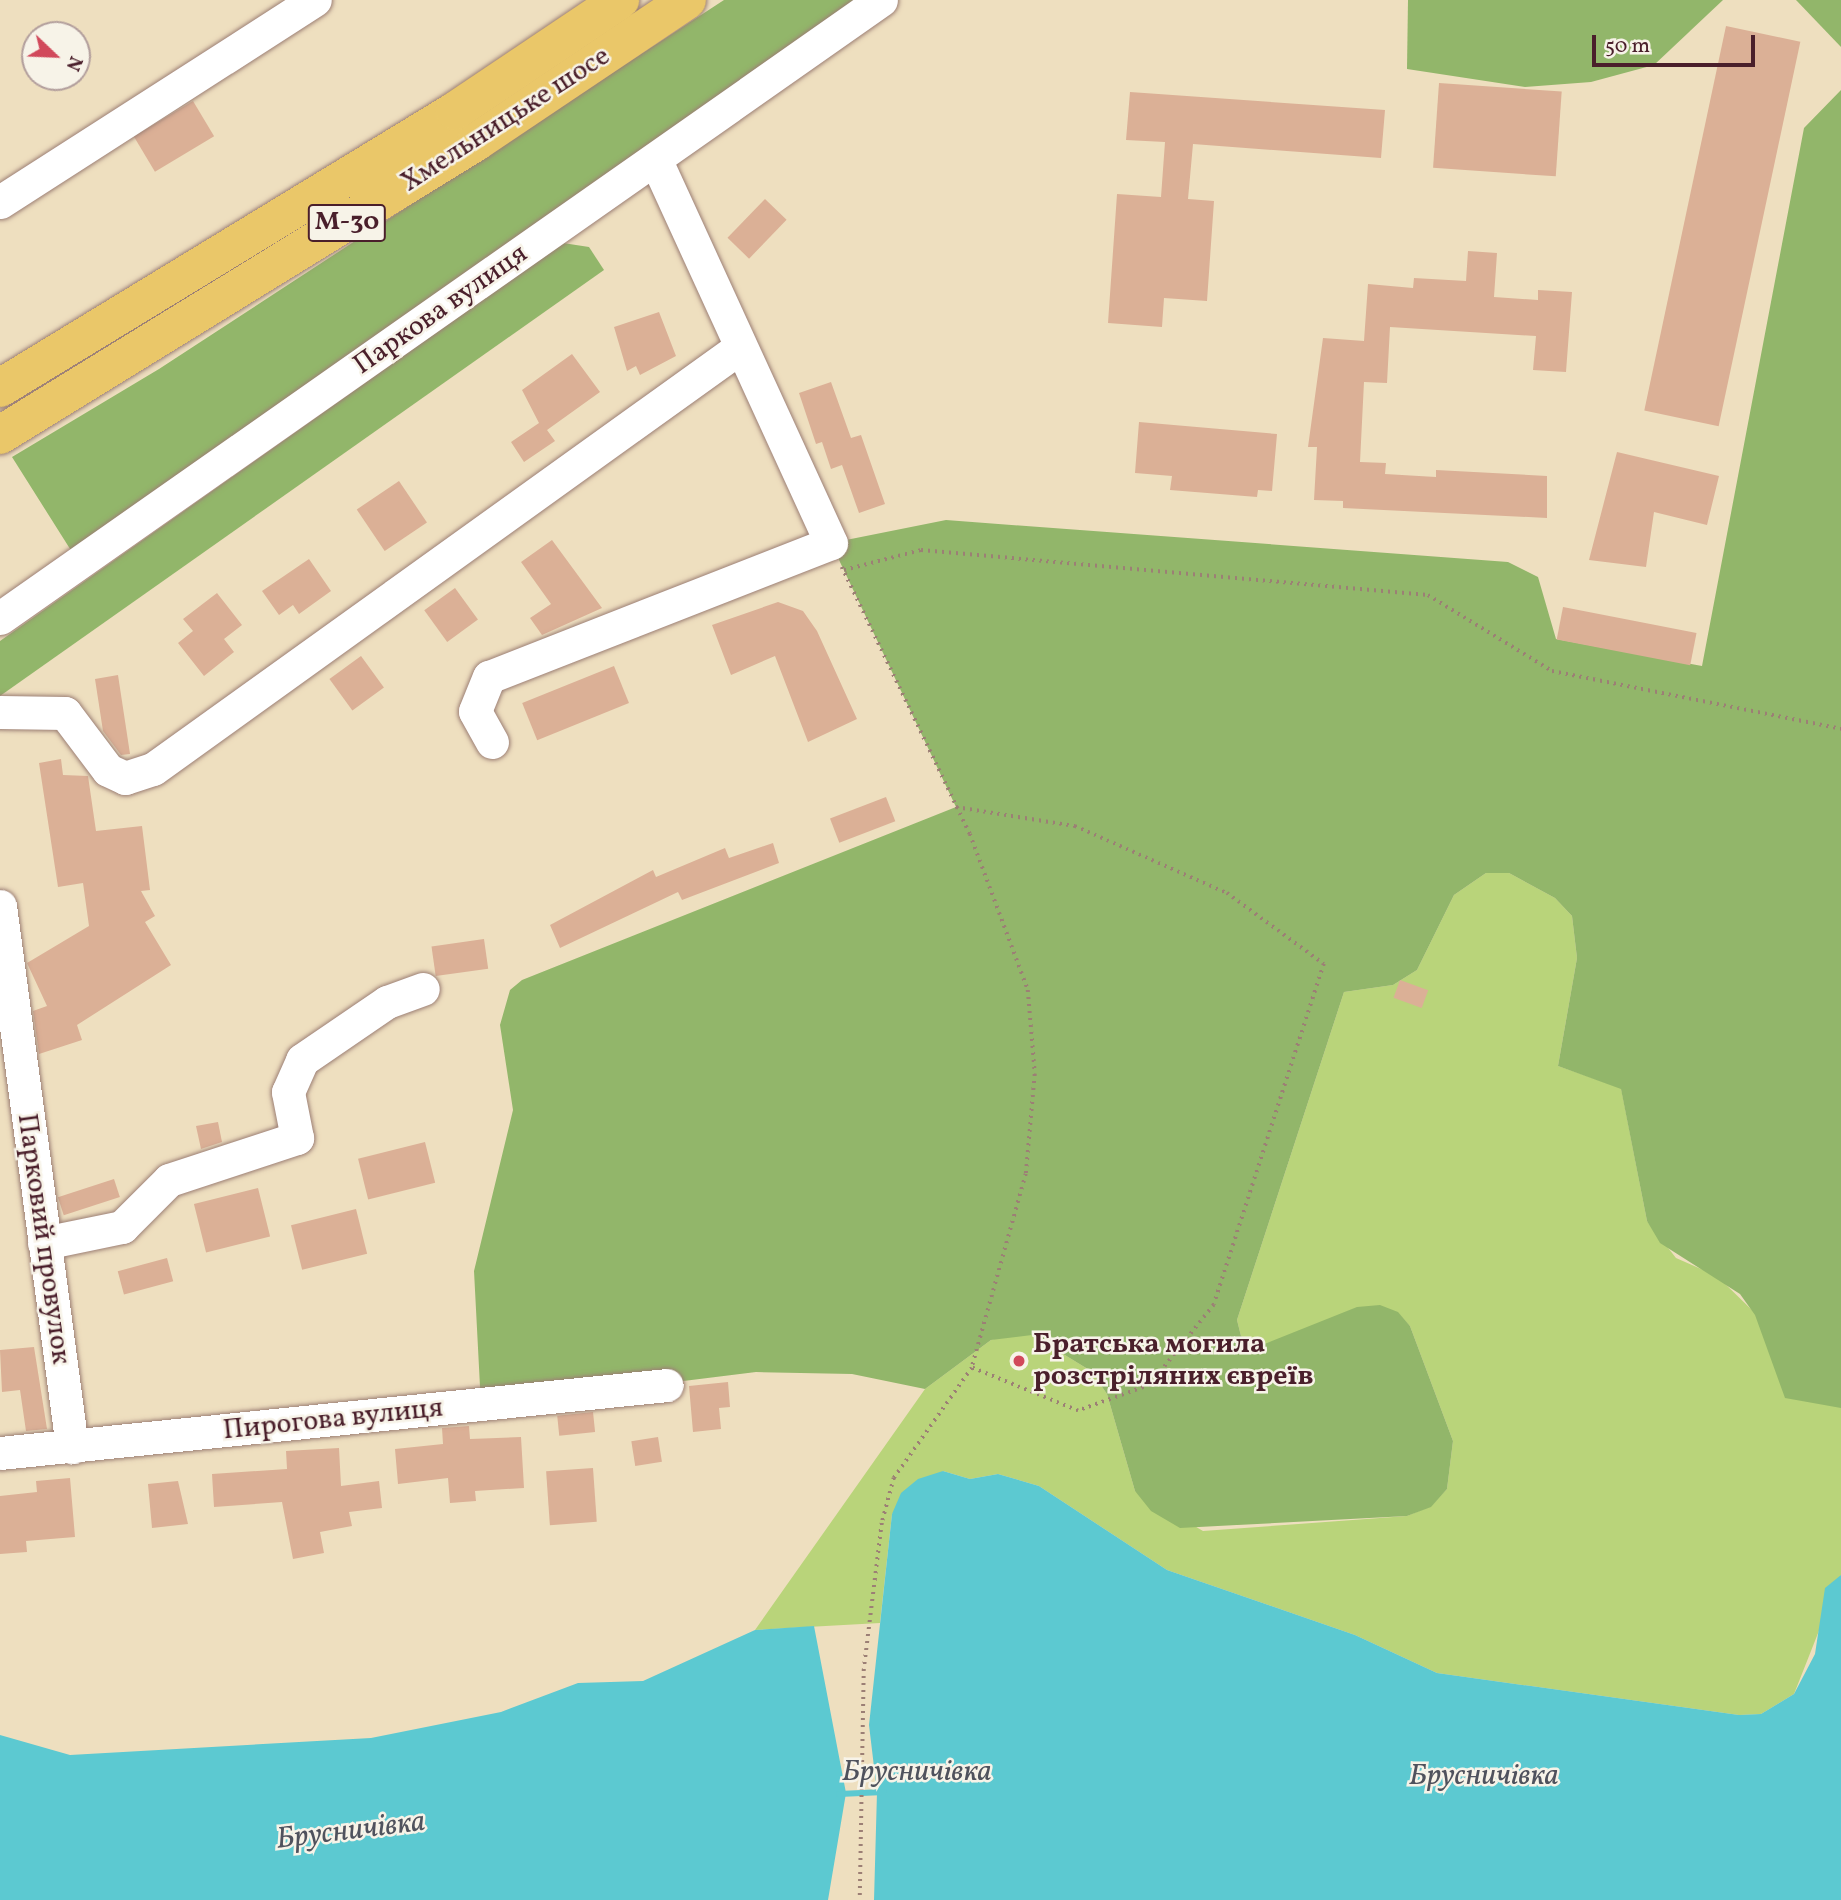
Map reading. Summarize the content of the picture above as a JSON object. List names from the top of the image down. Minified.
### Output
{"streets":{"highway":["Хмельницьке шосе","М-30"],"street":["Паркова вулиця","Парковий провулок","Пирогова вулиця"]},"crossings":[["Парковий провулок","Пирогова вулиця"]],"water":["Брусничівка"],"places":["Братська могила розстріляних євреїв"],"scale_bar":"50 m","north":"bottom right"}
